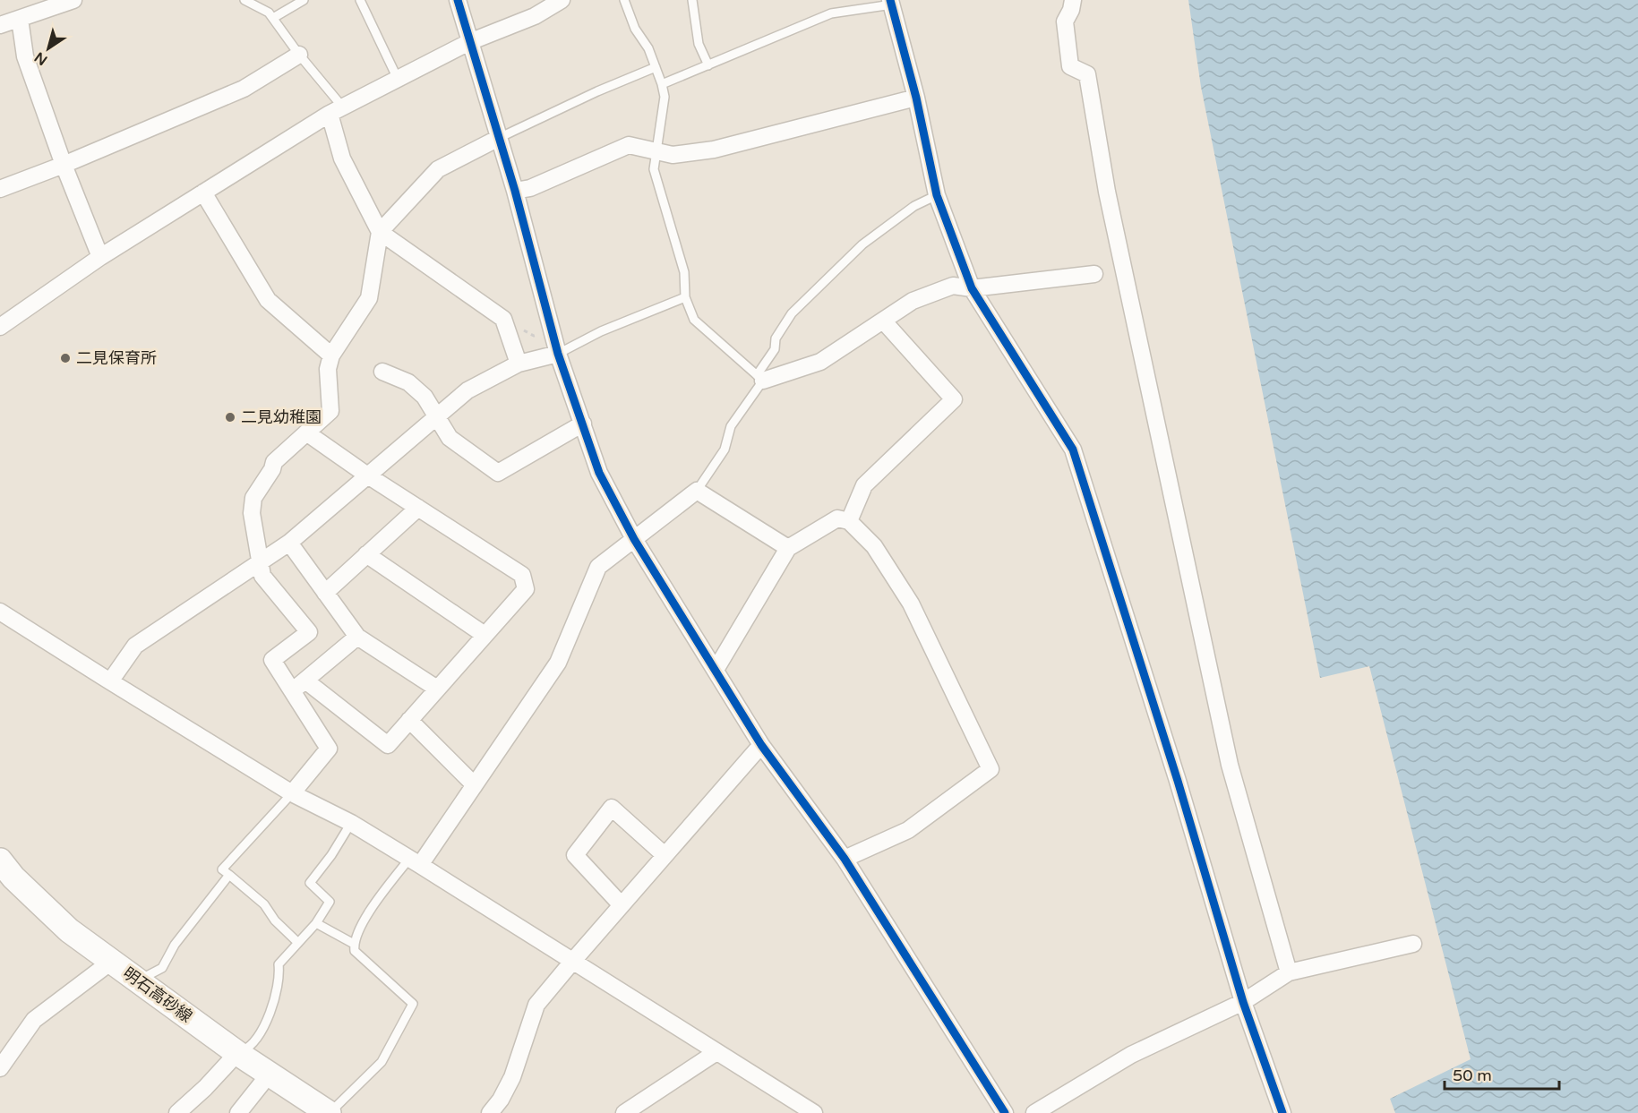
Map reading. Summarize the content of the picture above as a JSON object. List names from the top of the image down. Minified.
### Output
{"streets":{"main road":["明石高砂線"]},"places":["二見保育所","二見幼稚園"],"scale_bar":"50 m","north":"bottom left"}
